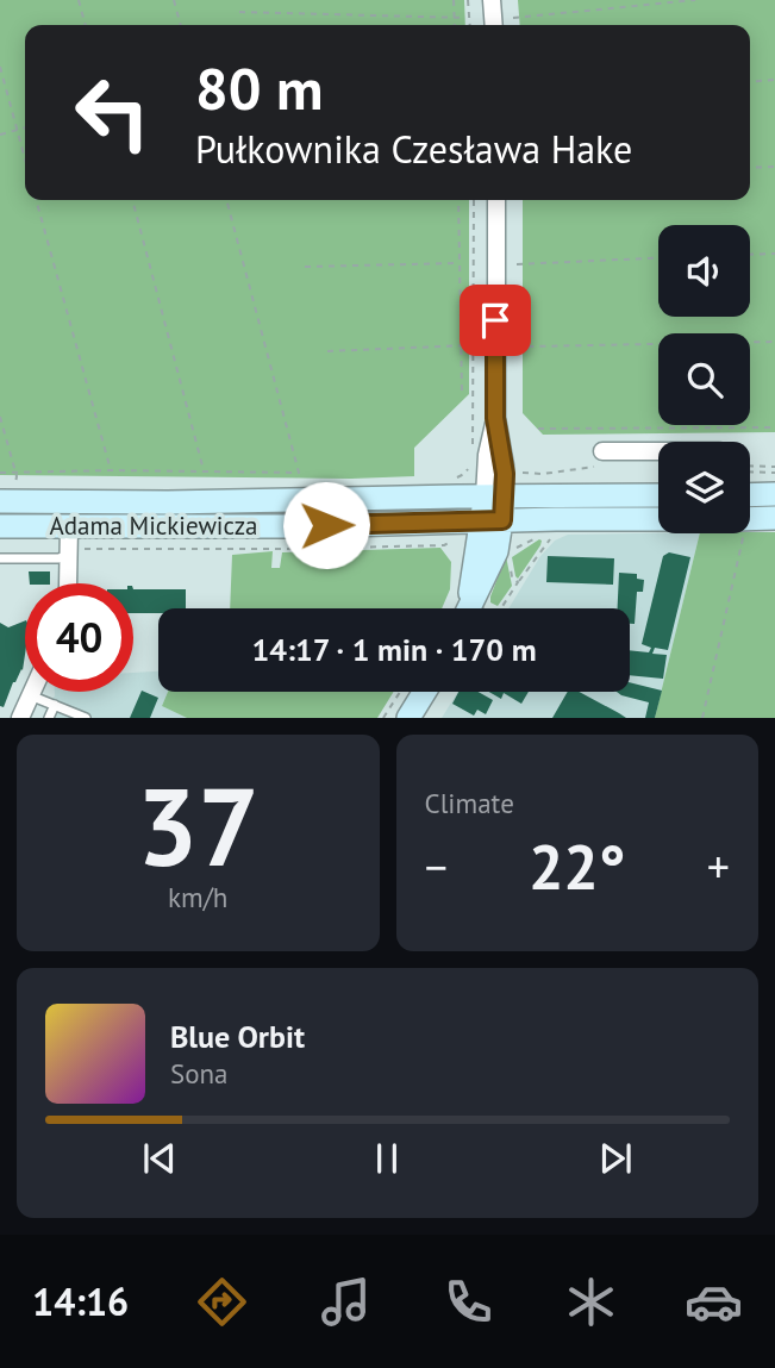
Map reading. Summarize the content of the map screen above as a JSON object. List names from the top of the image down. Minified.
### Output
{"streets":{"street":["Adama Mickiewicza"]},"page":{"turn":["80 m","Pułkownika Czesława Hake"],"limit":"40","trip":"14:17 · 1 min · 170 m","tile":[["37","km/h"],"Climate"],"heat":["−","22°","+"],"song":["Blue Orbit","Sona"],"tabs":"14:16"}}
